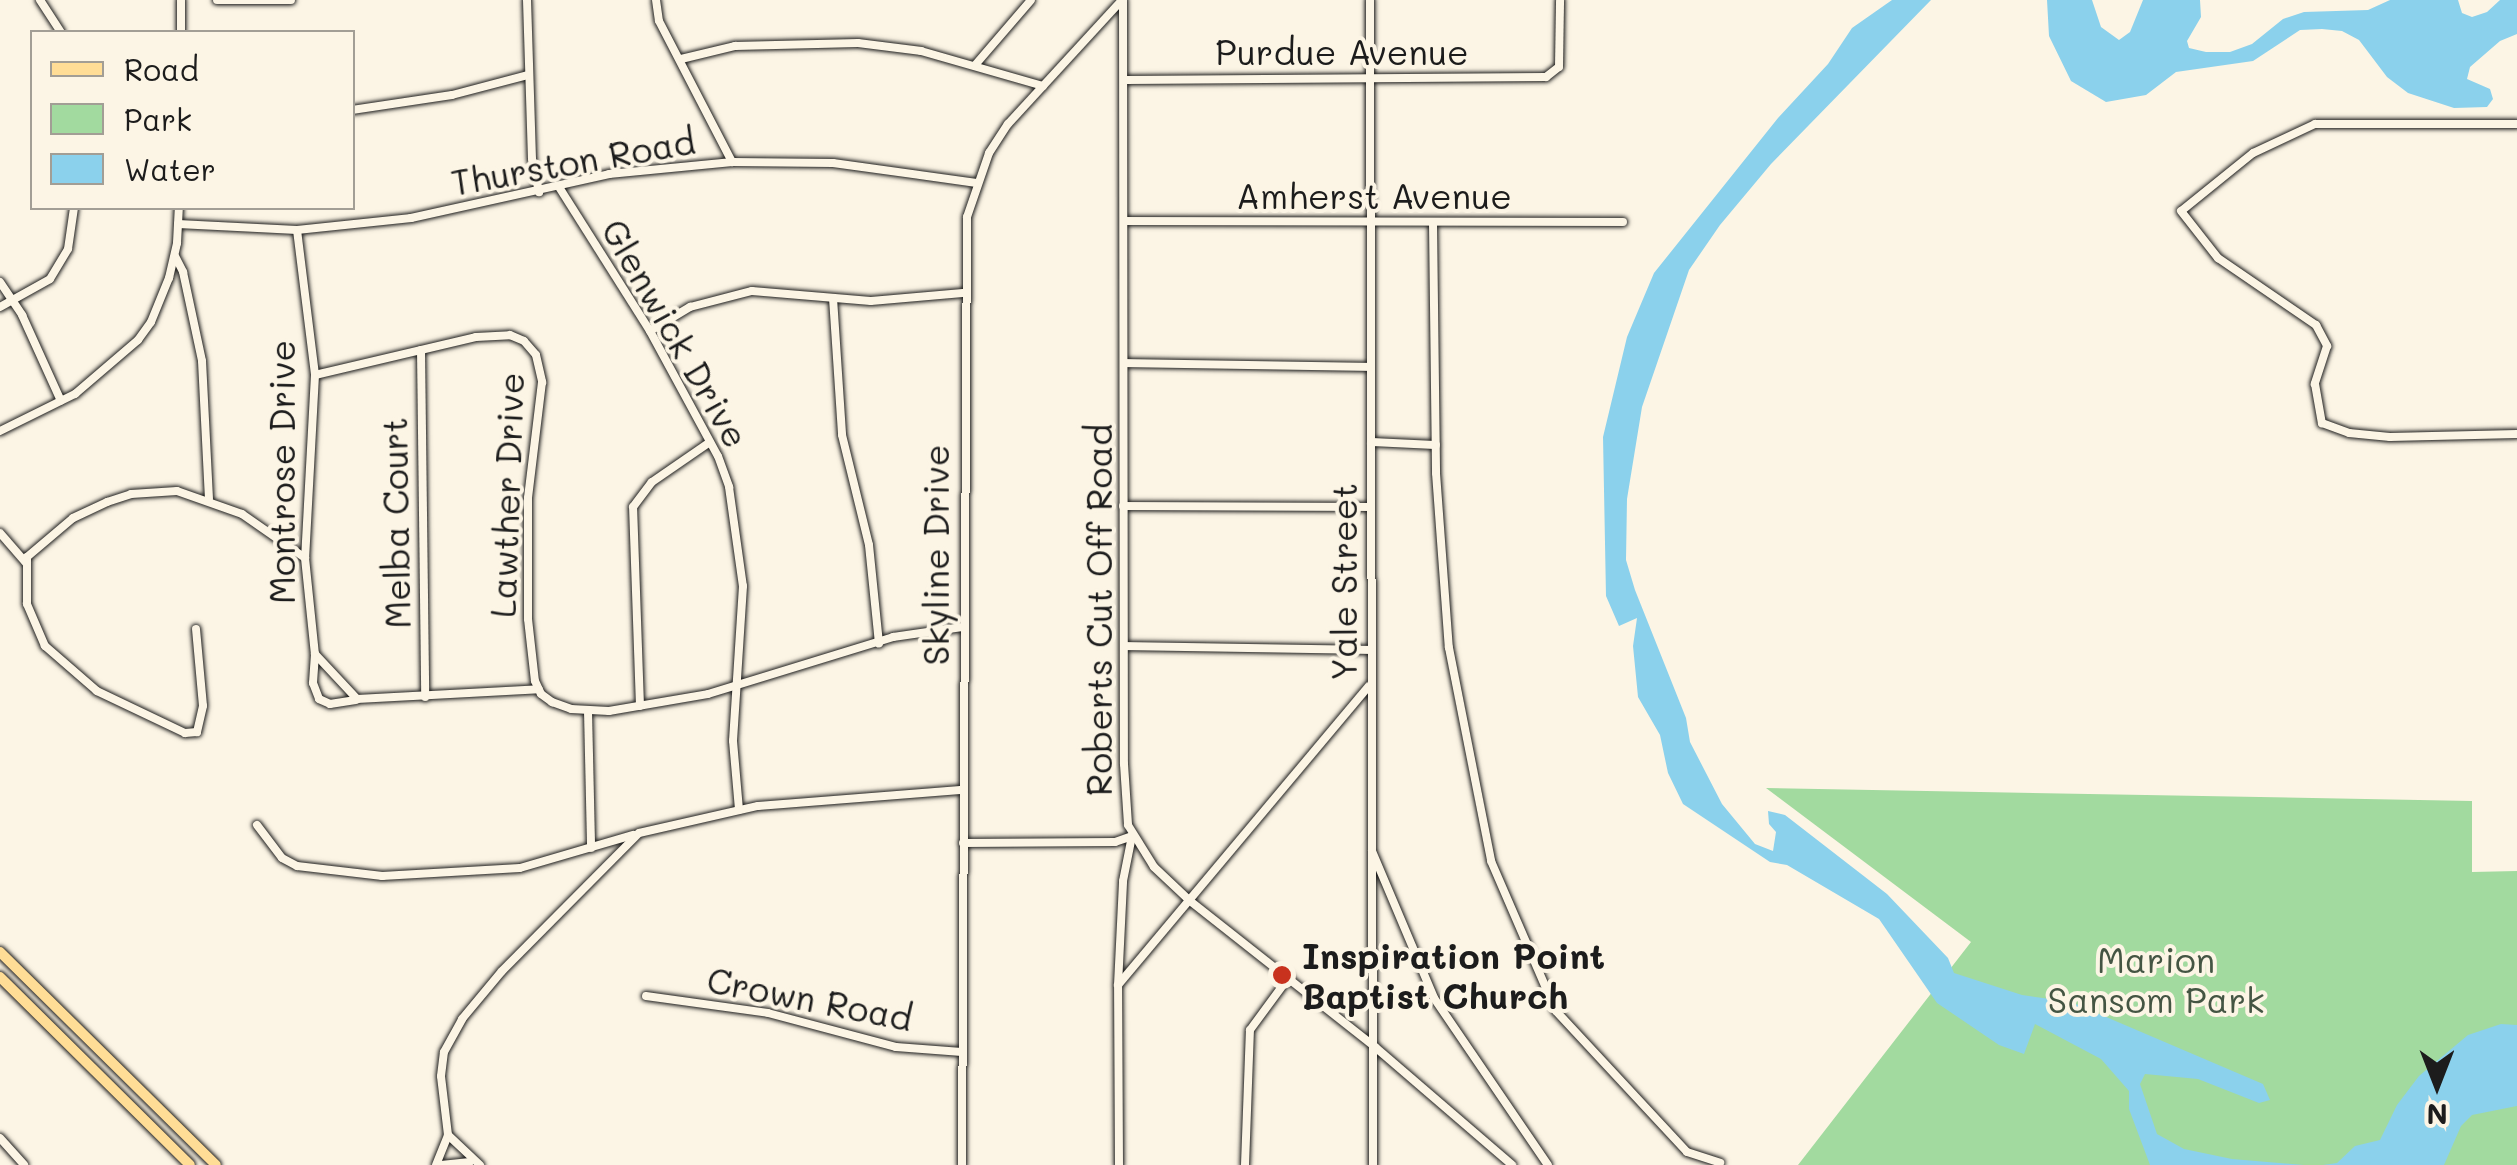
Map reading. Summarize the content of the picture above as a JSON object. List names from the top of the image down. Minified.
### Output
{"streets":{"street":["Purdue Avenue","Thurston Road","Amherst Avenue","Glenwick Drive","Montrose Drive","Lawther Drive","Melba Court","Skyline Drive","Yale Street","Roberts Cut Off Road","Crown Road"]},"crossings":[["Purdue Avenue","Yale Street"],["Purdue Avenue","Roberts Cut Off Road"],["Thurston Road","Glenwick Drive"],["Thurston Road","Montrose Drive"],["Thurston Road","Skyline Drive"],["Amherst Avenue","Yale Street"],["Amherst Avenue","Roberts Cut Off Road"],["Glenwick Drive","Montrose Drive"],["Montrose Drive","Lawther Drive"],["Montrose Drive","Melba Court"],["Montrose Drive","Skyline Drive"],["Lawther Drive","Melba Court"],["Skyline Drive","Roberts Cut Off Road"],["Skyline Drive","Crown Road"],["Yale Street","Roberts Cut Off Road"]],"parks":["Marion Sansom Park"],"places":["Inspiration Point Baptist Church"],"legend":["Road","Park","Water"],"north":"bottom"}
